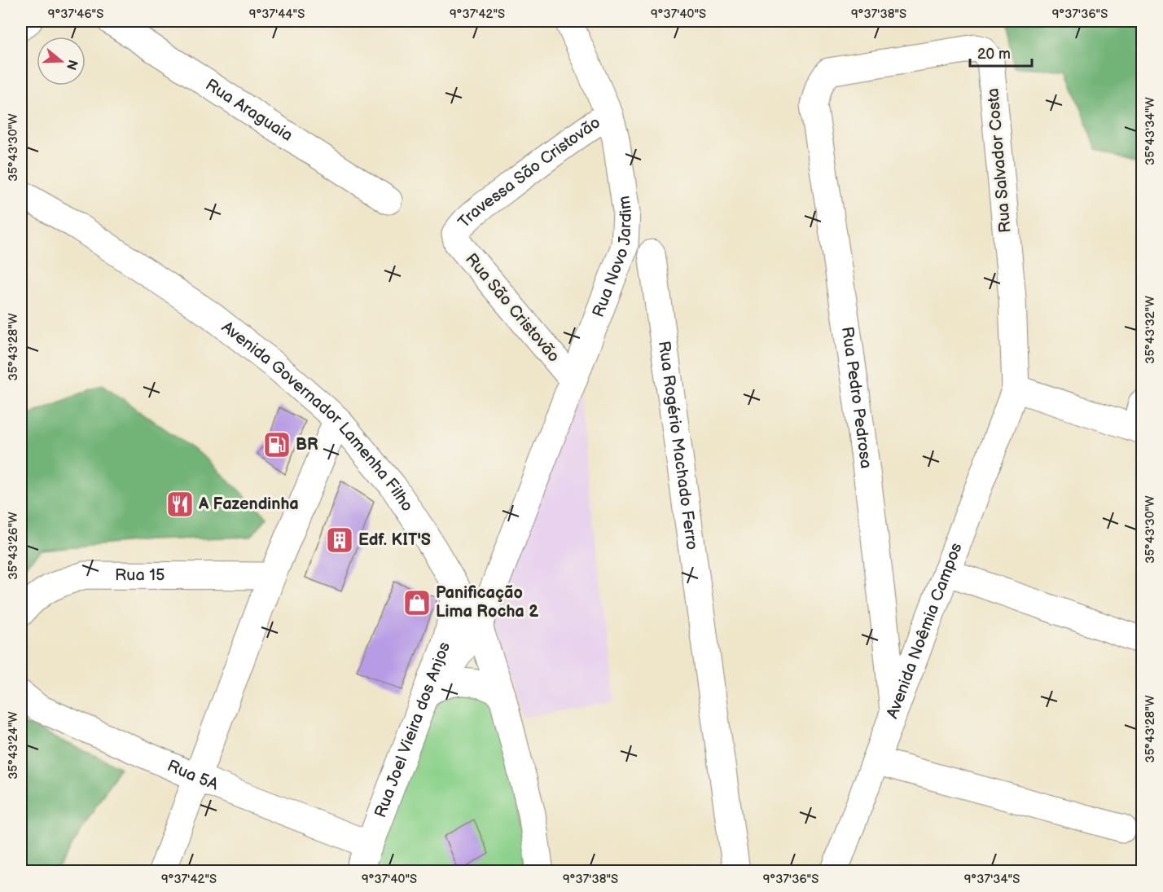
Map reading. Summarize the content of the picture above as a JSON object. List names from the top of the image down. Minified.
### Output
{"streets":{"street":["Rua Araguaia","Rua Salvador Costa","Travessa São Cristovão","Rua Novo Jardim","Rua São Cristovão","Rua Pedro Pedrosa","Avenida Governador Lamenha Filho","Rua Rogério Machado Ferro","Rua 15","Avenida Noêmia Campos","Rua Joel Vieira dos Anjos","Rua 5A"]},"crossings":[["Rua Salvador Costa","Rua Pedro Pedrosa"],["Rua Salvador Costa","Avenida Noêmia Campos"],["Travessa São Cristovão","Rua Novo Jardim"],["Travessa São Cristovão","Rua São Cristovão"],["Rua Novo Jardim","Rua São Cristovão"],["Rua Novo Jardim","Avenida Governador Lamenha Filho"],["Rua Novo Jardim","Rua Joel Vieira dos Anjos"],["Rua Pedro Pedrosa","Avenida Noêmia Campos"],["Avenida Governador Lamenha Filho","Rua Joel Vieira dos Anjos"],["Rua Joel Vieira dos Anjos","Rua 5A"]],"places":{"fuel station":["BR"],"restaurant":["A Fazendinha"],"building":["Edf. KIT'S"],"shop":["Panificação Lima Rocha 2"]},"scale_bar":"20 m","north":"right","coordinates":["9°37'46\"S","9°37'44\"S","9°37'42\"S","9°37'40\"S","9°37'38\"S","9°37'36\"S","35°43'34\"W","35°43'30\"W","35°43'32\"W","35°43'28\"W","35°43'26\"W","35°43'24\"W","9°37'34\"S"]}
